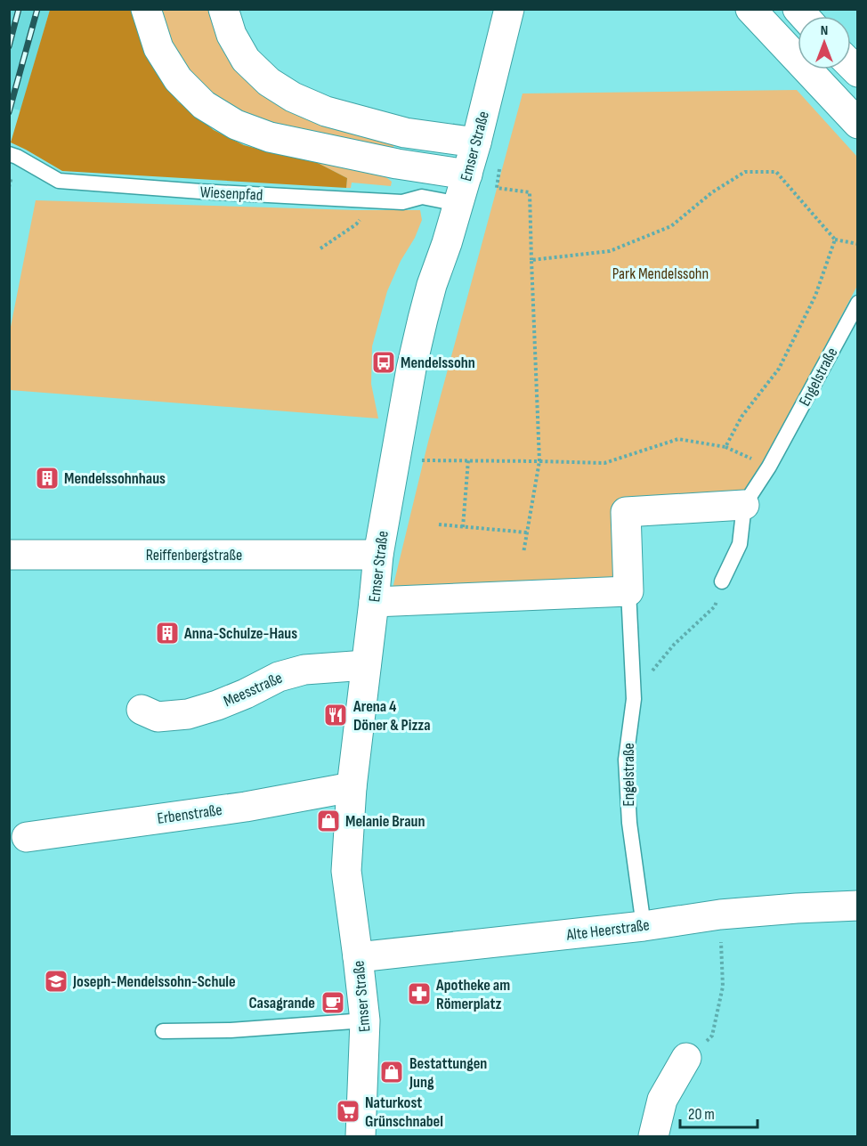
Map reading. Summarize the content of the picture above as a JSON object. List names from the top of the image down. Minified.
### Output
{"streets":{"main road":["Emser Straße","Engelstraße","Reiffenbergstraße","Meesstraße","Erbenstraße","Alte Heerstraße"],"lane":["Wiesenpfad"]},"crossings":[["Emser Straße","Wiesenpfad"],["Emser Straße","Reiffenbergstraße"],["Emser Straße","Meesstraße"],["Emser Straße","Erbenstraße"],["Emser Straße","Alte Heerstraße"],["Engelstraße","Alte Heerstraße"]],"parks":["Park Mendelssohn"],"places":{"bus stop":["Mendelssohn"],"building":["Mendelssohnhaus","Anna-Schulze-Haus"],"restaurant":["Arena 4 Döner & Pizza"],"shop":["Melanie Braun","Bestattungen Jung"],"school or university":["Joseph-Mendelssohn-Schule"],"pharmacy":["Apotheke am Römerplatz"],"cafe":["Casagrande"],"supermarket":["Naturkost Grünschnabel"]},"scale_bar":"20 m","north":"top"}
